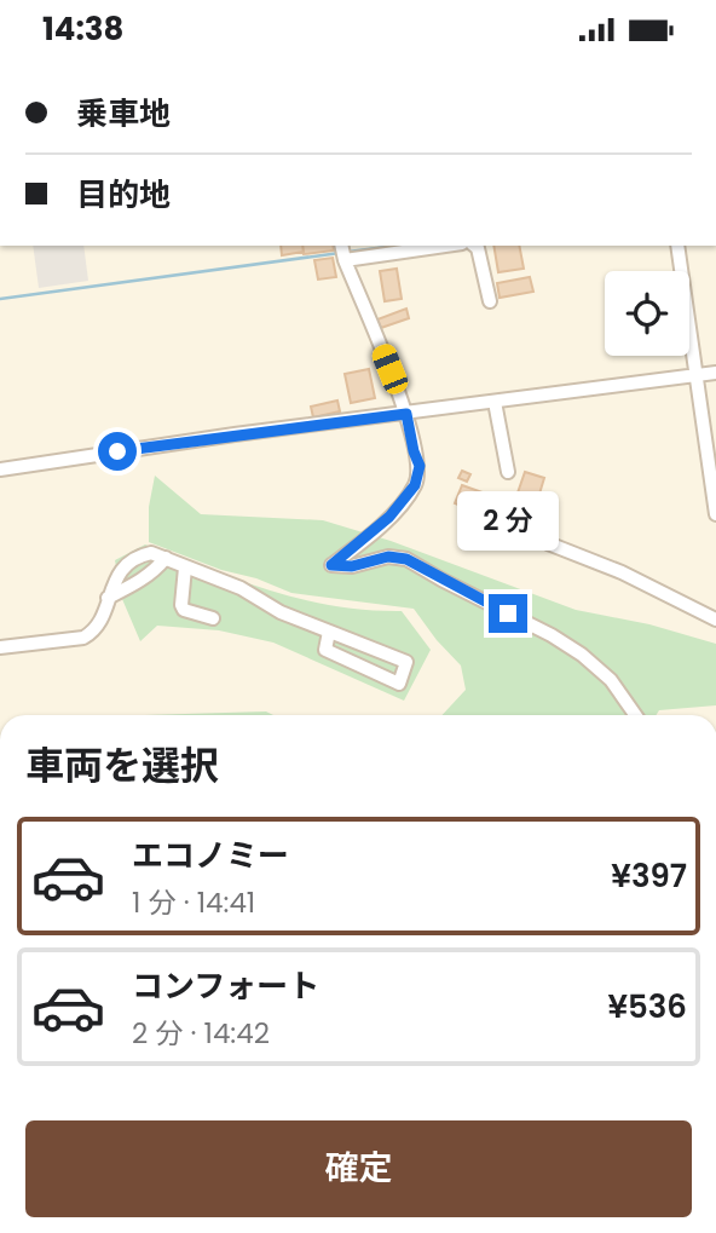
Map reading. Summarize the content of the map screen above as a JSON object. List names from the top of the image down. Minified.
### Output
{"page":{"status":"14:38","banner":["乗車地","目的地"],"bubble":"2 分","heading":"車両を選択","list":[{"name":"エコノミー","note":"1 分 · 14:41","value":"¥397"},{"name":"コンフォート","note":"2 分 · 14:42","value":"¥536"}],"buttons":"確定"}}
